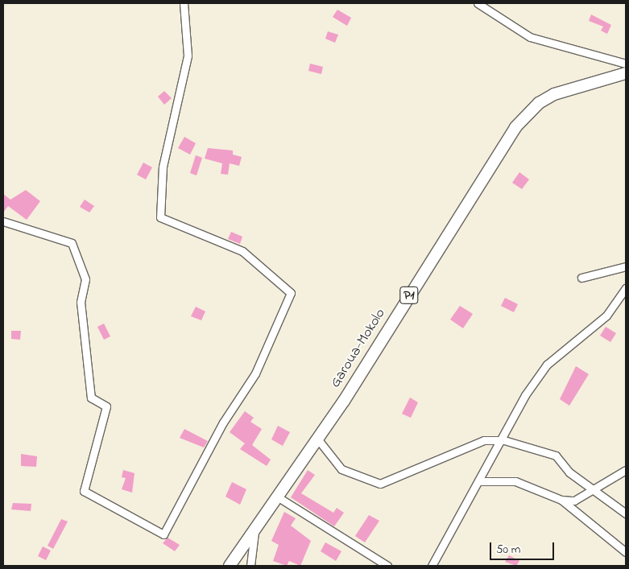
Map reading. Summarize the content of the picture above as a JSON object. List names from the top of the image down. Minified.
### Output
{"streets":{"main road":["P1","Garoua-Mokolo"]},"scale_bar":"50 m"}
